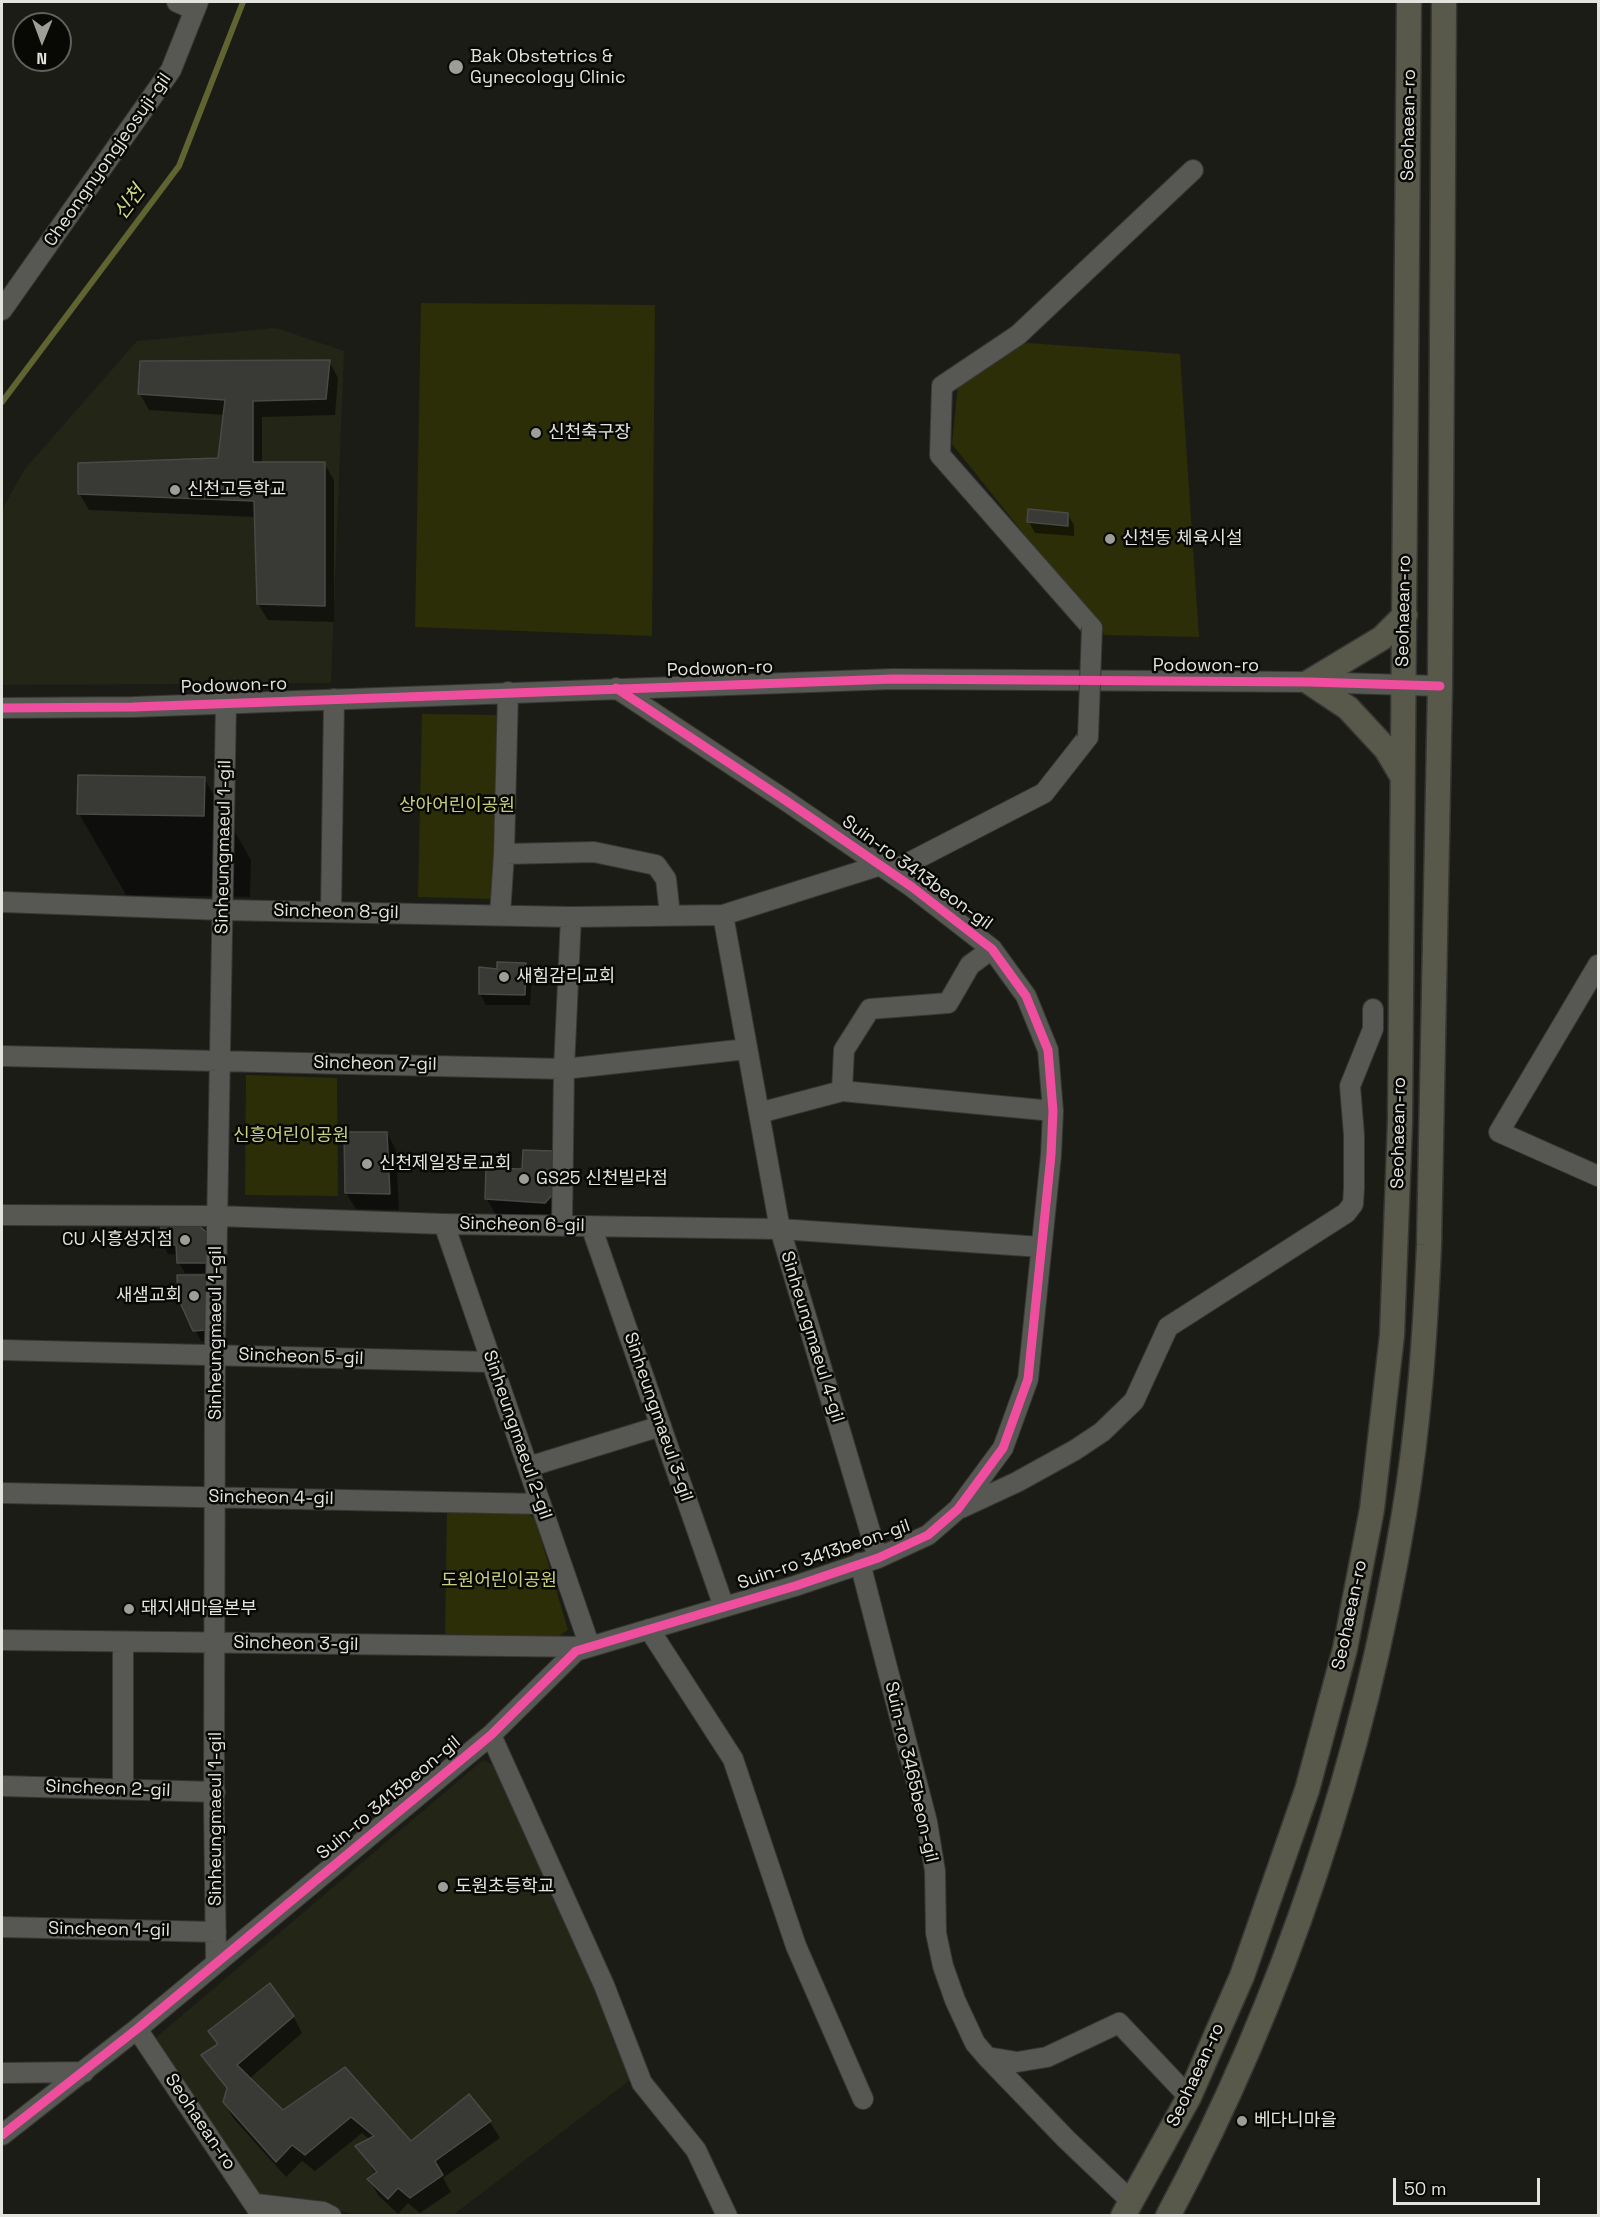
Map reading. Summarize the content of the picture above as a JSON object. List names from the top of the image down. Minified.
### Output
{"streets":{"main road":["Seohaean-ro"],"street":["Cheongnyongjeosuji-gil","Podowon-ro","Sinheungmaeul 1-gil","Suin-ro 3413beon-gil","Sincheon 8-gil","Sincheon 7-gil","Sincheon 6-gil","Sinheungmaeul 4-gil","Sincheon 5-gil","Sinheungmaeul 3-gil","Sinheungmaeul 2-gil","Sincheon 4-gil","Sincheon 3-gil","Suin-ro 3465beon-gil","Sincheon 2-gil","Sincheon 1-gil"]},"crossings":[["Seohaean-ro","Podowon-ro"],["Seohaean-ro","Suin-ro 3413beon-gil"],["Seohaean-ro","Suin-ro 3465beon-gil"],["Podowon-ro","Sinheungmaeul 1-gil"],["Podowon-ro","Suin-ro 3413beon-gil"],["Sinheungmaeul 1-gil","Suin-ro 3413beon-gil"],["Sinheungmaeul 1-gil","Sincheon 8-gil"],["Sinheungmaeul 1-gil","Sincheon 7-gil"],["Sinheungmaeul 1-gil","Sincheon 6-gil"],["Sinheungmaeul 1-gil","Sincheon 5-gil"],["Sinheungmaeul 1-gil","Sincheon 4-gil"],["Sinheungmaeul 1-gil","Sincheon 3-gil"],["Sinheungmaeul 1-gil","Sincheon 2-gil"],["Sinheungmaeul 1-gil","Sincheon 1-gil"],["Suin-ro 3413beon-gil","Sincheon 8-gil"],["Suin-ro 3413beon-gil","Sincheon 6-gil"],["Suin-ro 3413beon-gil","Sinheungmaeul 4-gil"],["Suin-ro 3413beon-gil","Sinheungmaeul 3-gil"],["Suin-ro 3413beon-gil","Sinheungmaeul 2-gil"],["Suin-ro 3413beon-gil","Sincheon 3-gil"],["Suin-ro 3413beon-gil","Suin-ro 3465beon-gil"],["Sincheon 8-gil","Sinheungmaeul 4-gil"],["Sincheon 7-gil","Sinheungmaeul 4-gil"],["Sincheon 6-gil","Sinheungmaeul 4-gil"],["Sincheon 6-gil","Sinheungmaeul 3-gil"],["Sincheon 6-gil","Sinheungmaeul 2-gil"],["Sinheungmaeul 4-gil","Suin-ro 3465beon-gil"],["Sincheon 5-gil","Sinheungmaeul 2-gil"],["Sinheungmaeul 2-gil","Sincheon 4-gil"],["Sinheungmaeul 2-gil","Sincheon 3-gil"]],"water":["신천"],"parks":["상아어린이공원","신흥어린이공원","도원어린이공원"],"places":["Bak Obstetrics & Gynecology Clinic","신천축구장","신천고등학교","신천동 체육시설","새힘감리교회","신천제일장로교회","GS25 신천빌라점","CU 시흥성지점","새샘교회","돼지새마을본부","도원초등학교","베다니마을"],"scale_bar":"50 m","north":"bottom"}
